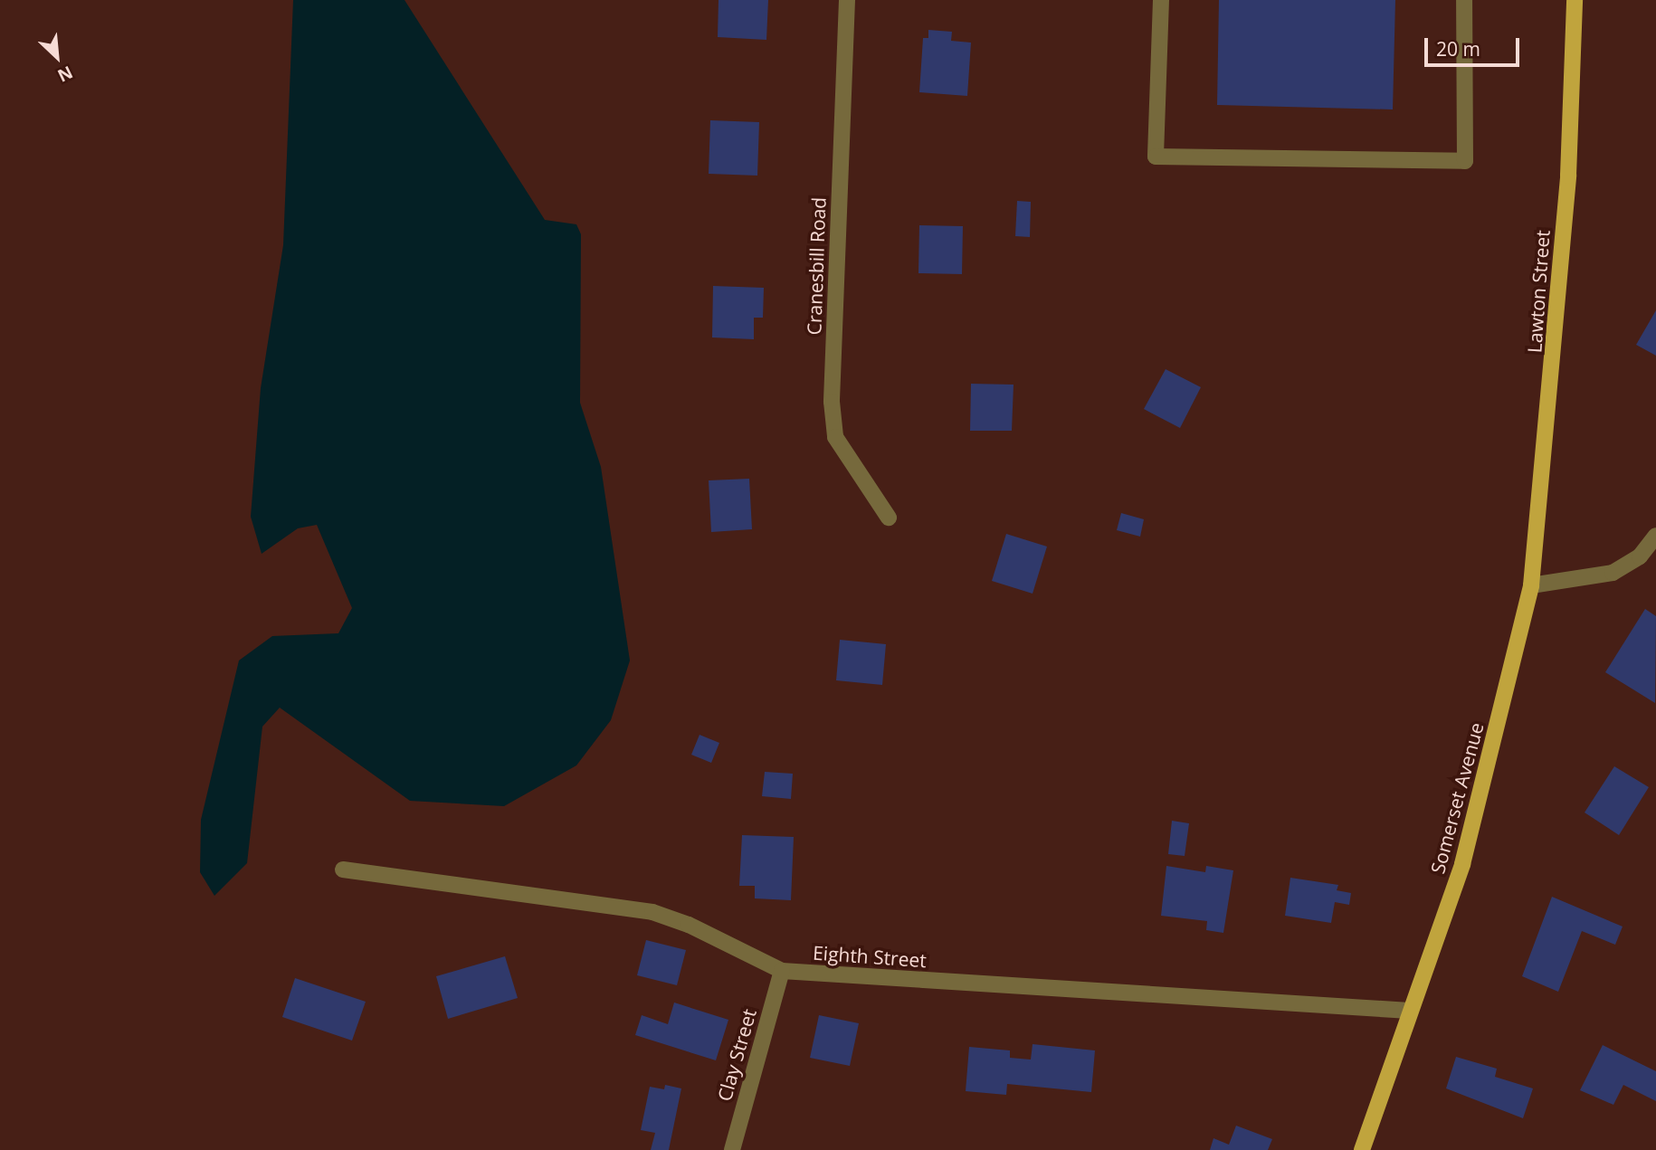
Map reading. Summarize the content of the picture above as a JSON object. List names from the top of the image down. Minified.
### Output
{"streets":{"main road":["Lawton Street","Somerset Avenue"],"street":["Cranesbill Road","Eighth Street","Clay Street"]},"crossings":[["Lawton Street","Somerset Avenue"],["Somerset Avenue","Eighth Street"],["Eighth Street","Clay Street"]],"scale_bar":"20 m","north":"bottom right"}
